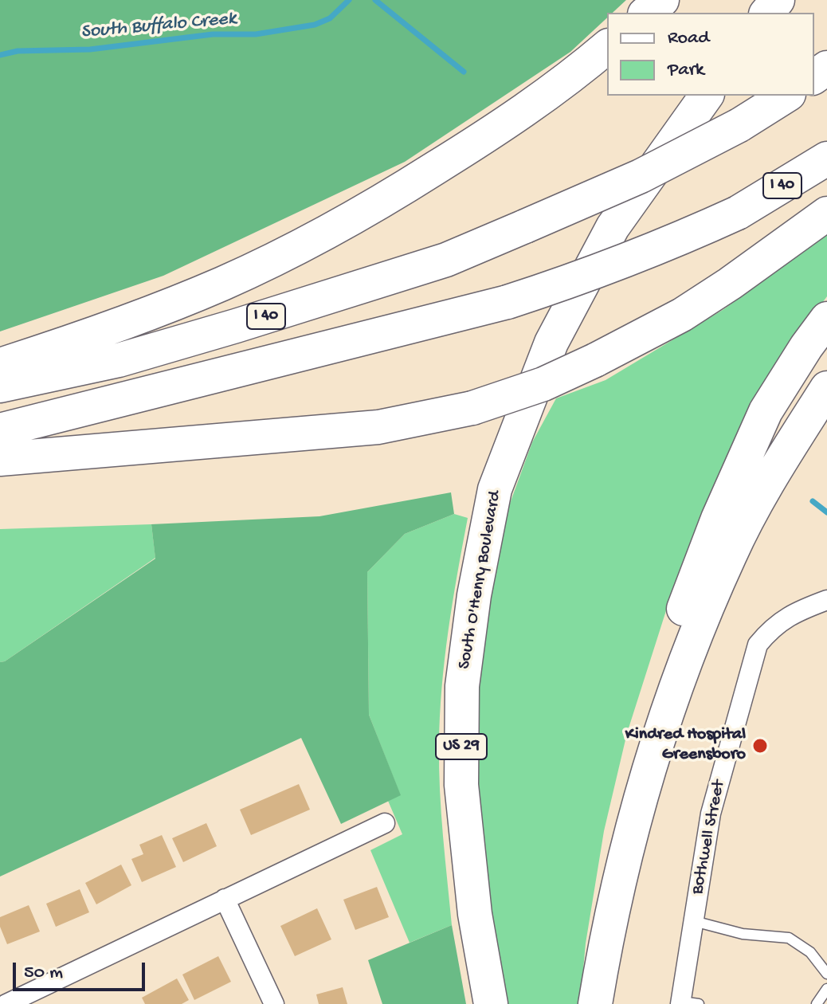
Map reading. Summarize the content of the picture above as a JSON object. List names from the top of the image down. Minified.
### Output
{"streets":{"highway":["I 40","South O'Henry Boulevard","US 29"],"street":["Bothwell Street"]},"water":["South Buffalo Creek"],"places":["Kindred Hospital Greensboro"],"legend":["Road","Park"],"scale_bar":"50 m"}
